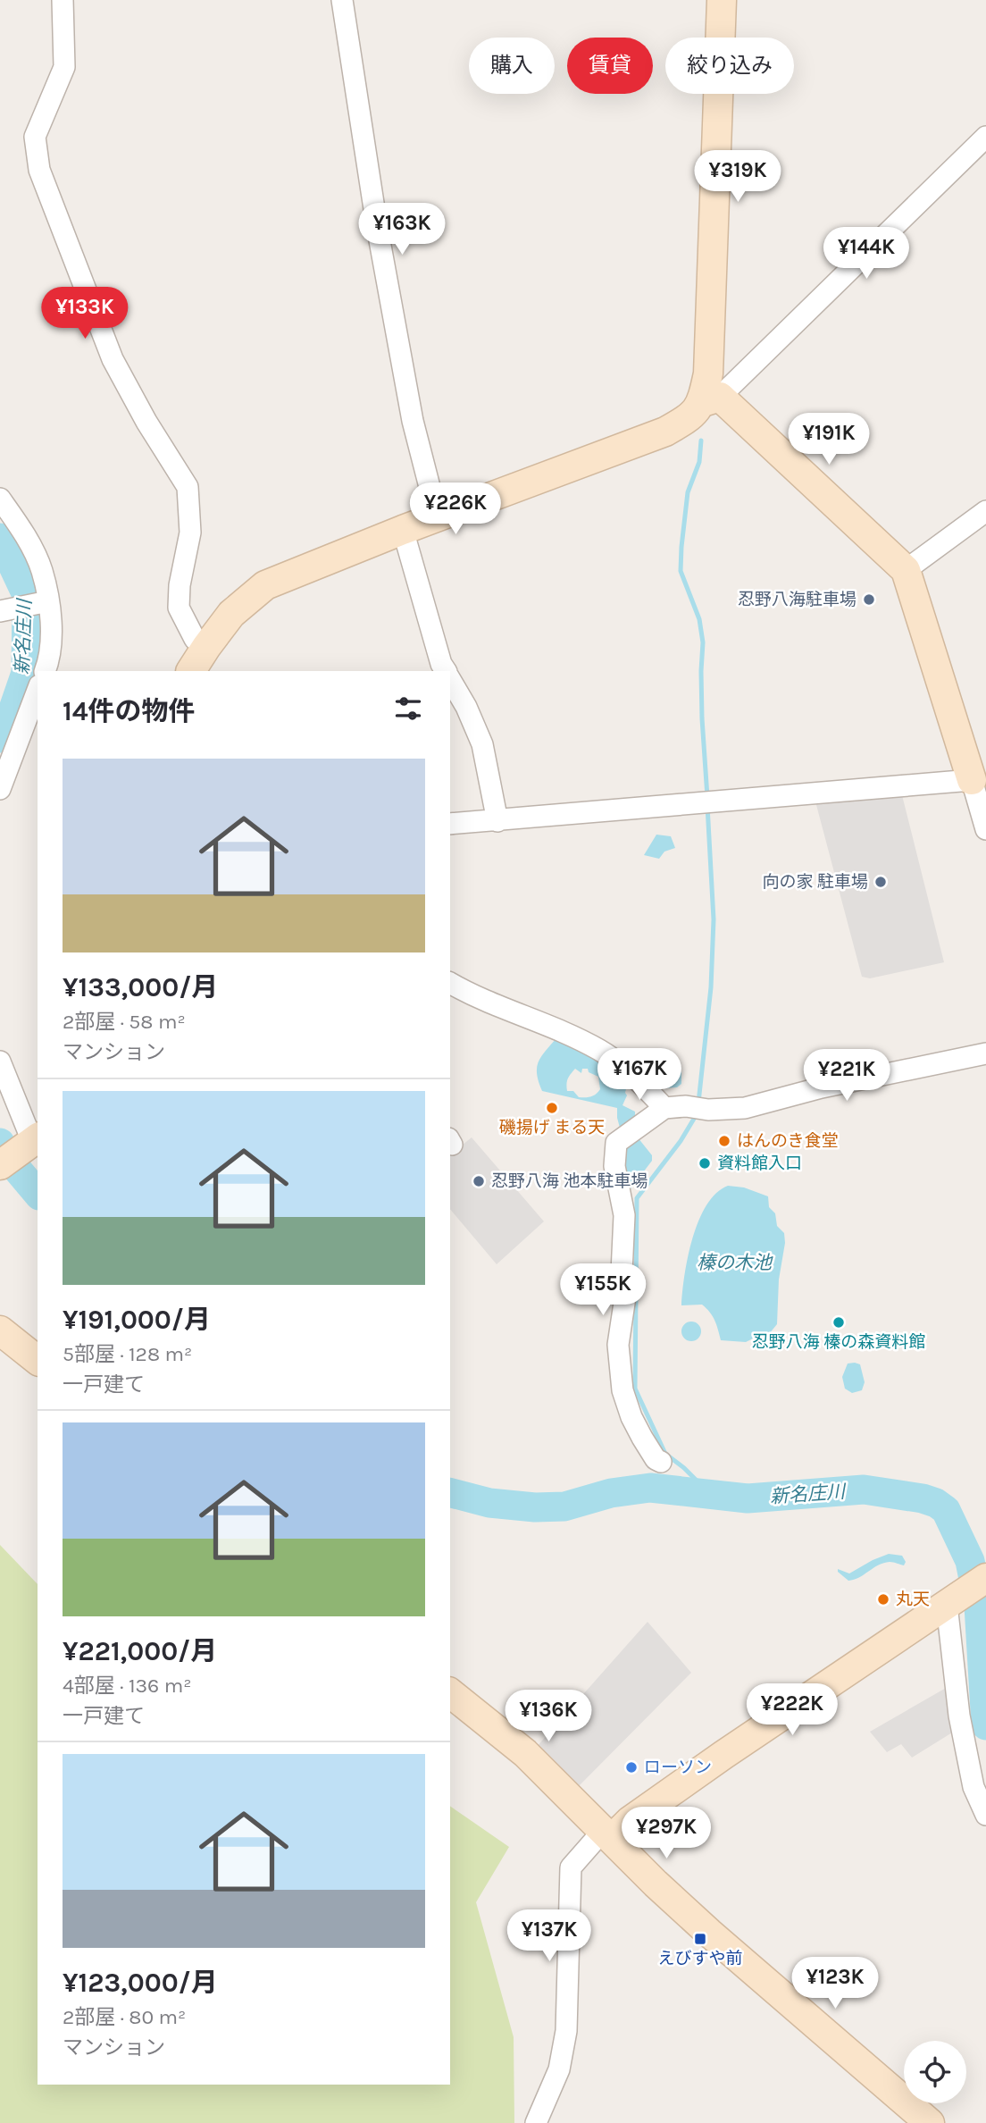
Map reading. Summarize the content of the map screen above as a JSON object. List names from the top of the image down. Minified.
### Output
{"water":["新名庄川","榛の木池"],"places":{"other":["忍野八海駐車場","向の家 駐車場","磯揚げ まる天","はんのき食堂","資料館入口","忍野八海 池本駐車場","忍野八海 榛の森資料館","丸天","ローソン"],"transit":["えびすや前"]},"page":{"chip":["購入","賃貸","絞り込み"],"price":["¥319K","¥163K","¥144K","¥133K","¥191K","¥226K","¥167K","¥221K","¥155K","¥222K","¥136K","¥297K","¥137K","¥123K"],"heading":"14件の物件","list":[{"name":"¥133,000/月","note":"2部屋 · 58 m² · マンション"},{"name":"¥191,000/月","note":"5部屋 · 128 m² · 一戸建て"},{"name":"¥221,000/月","note":"4部屋 · 136 m² · 一戸建て"},{"name":"¥123,000/月","note":"2部屋 · 80 m² · マンション"}]}}
